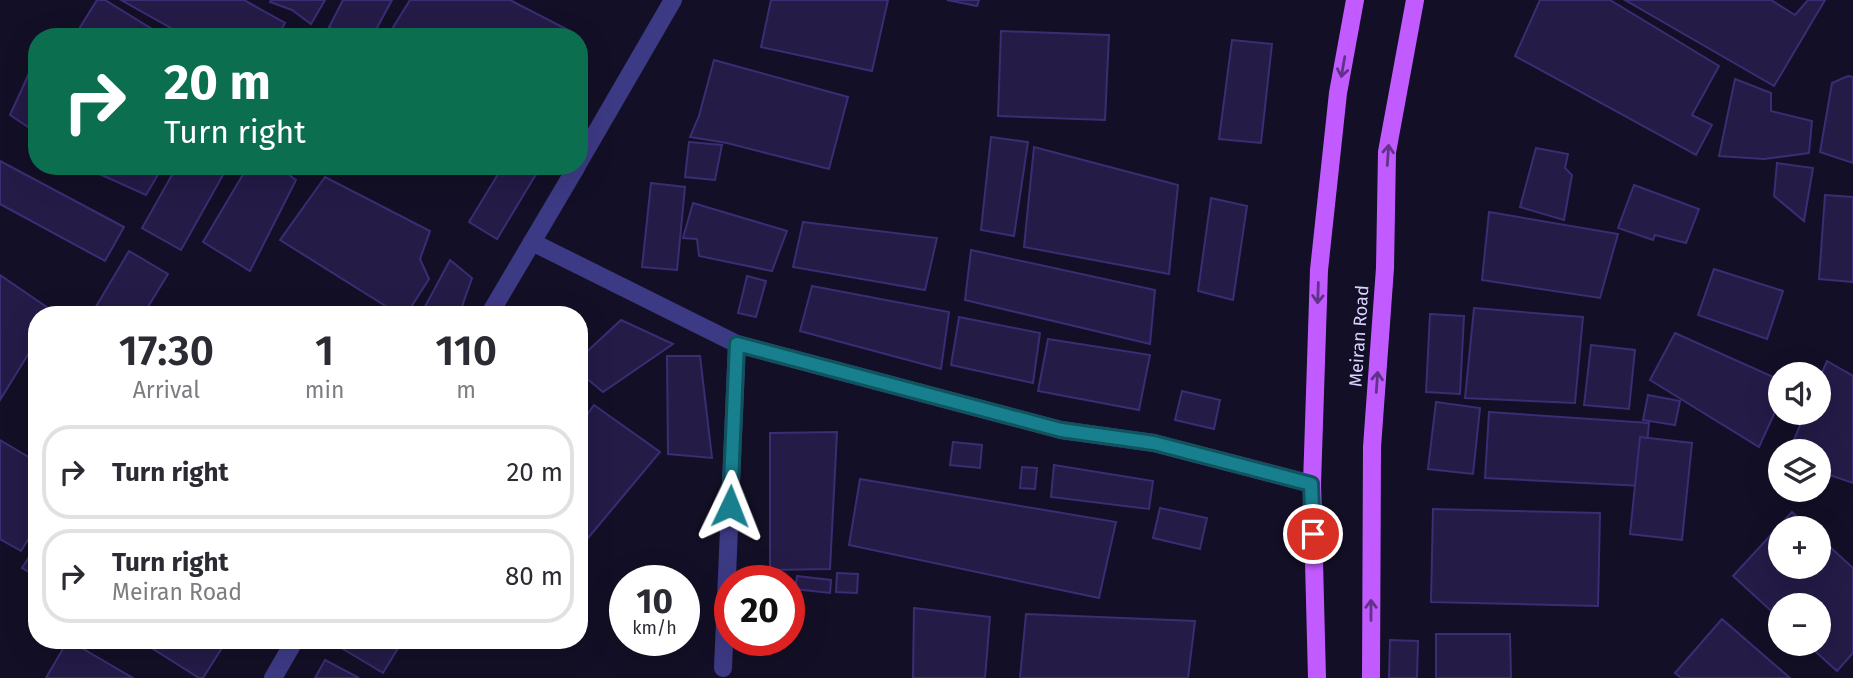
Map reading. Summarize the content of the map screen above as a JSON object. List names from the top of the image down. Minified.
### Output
{"streets":{"main road":["Meiran Road"]},"page":{"turn":["20 m","Turn right"],"eta":["17:30","Arrival","1","min","110","m"],"map_buttons":["+","−"],"list":[{"name":"Turn right","value":"20 m"},{"name":"Turn right","note":"Meiran Road","value":"80 m"}],"speed":"10 km/h","limit":"20"}}
